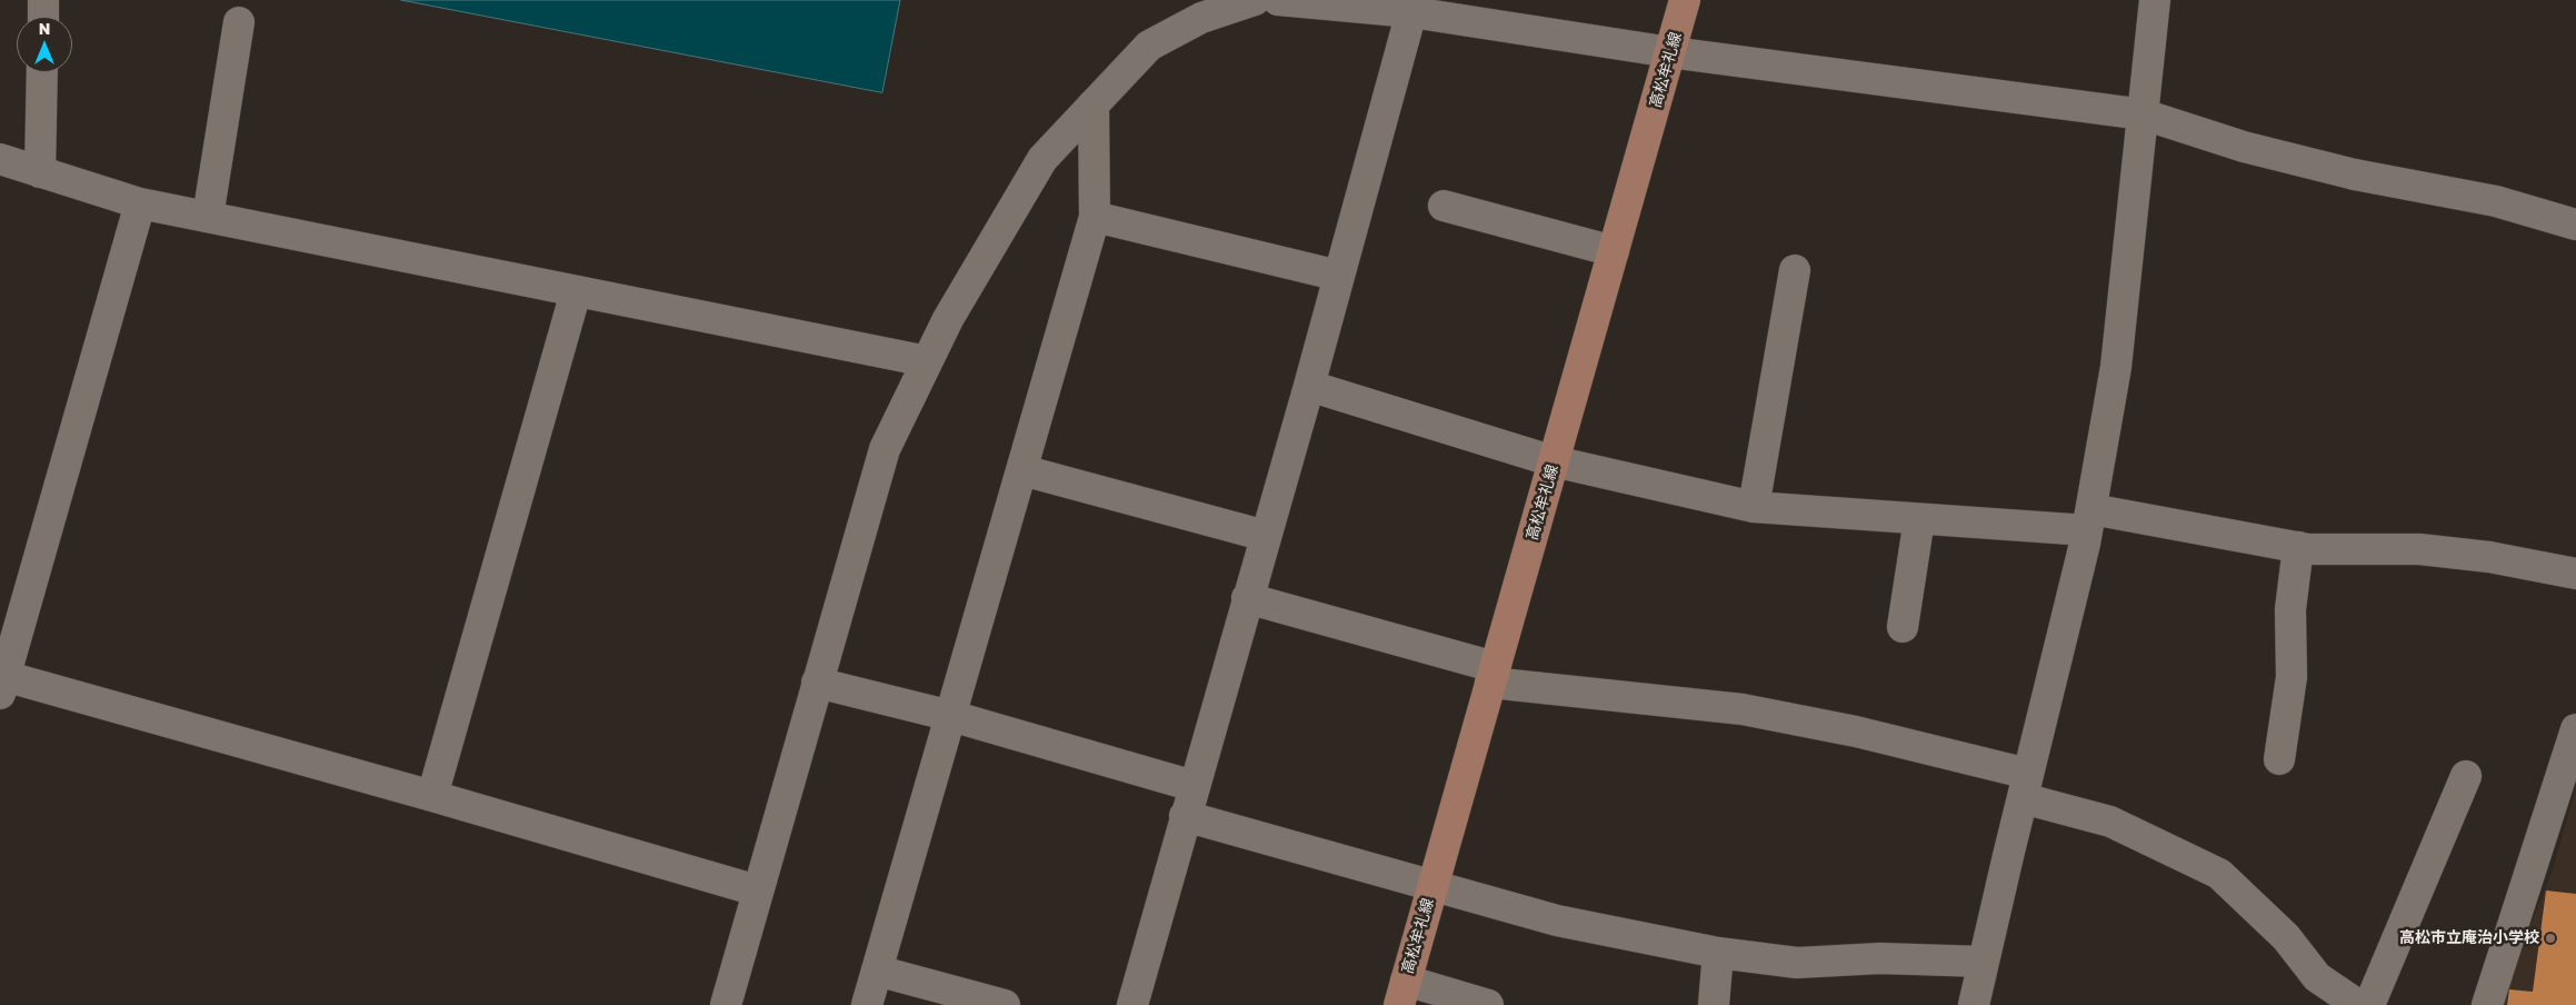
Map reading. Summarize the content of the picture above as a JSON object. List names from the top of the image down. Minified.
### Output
{"streets":{"main road":["高松牟礼線"]},"places":["高松市立庵治小学校"],"north":"top"}
